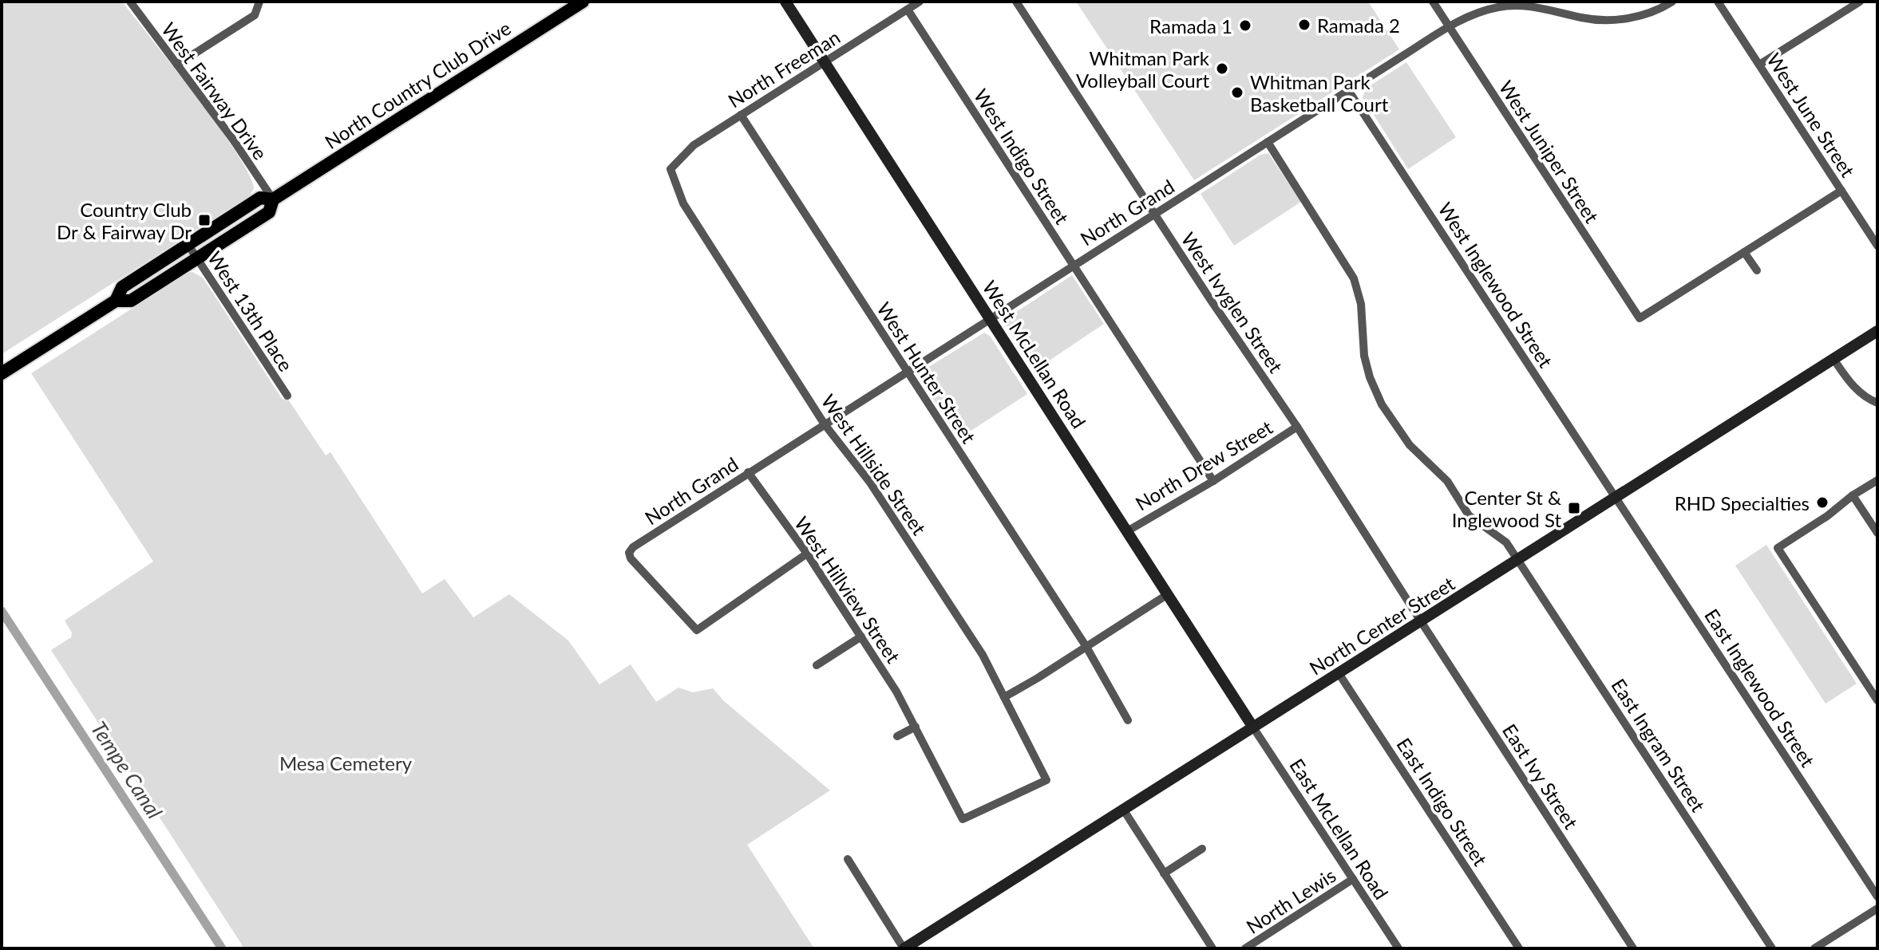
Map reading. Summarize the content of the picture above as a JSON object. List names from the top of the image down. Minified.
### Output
{"streets":{"main road":["North Country Club Drive"],"street":["North Freeman","West Fairway Drive","West June Street","West Juniper Street","West Indigo Street","North Grand","West Inglewood Street","West Ivyglen Street","West 13th Place","West McLellan Road","West Hunter Street","West Hillside Street","North Drew Street","West Hillview Street","North Center Street","East Inglewood Street","East Ingram Street","East Ivy Street","East Indigo Street","East McLellan Road","North Lewis"]},"crossings":[["North Freeman","West Indigo Street"],["North Freeman","West McLellan Road"],["North Freeman","West Hunter Street"],["North Freeman","West Hillside Street"],["North Country Club Drive","West Fairway Drive"],["North Country Club Drive","West 13th Place"],["West Juniper Street","North Grand"],["West Indigo Street","North Grand"],["West Indigo Street","North Drew Street"],["North Grand","West Inglewood Street"],["North Grand","West Ivyglen Street"],["North Grand","West McLellan Road"],["North Grand","West Hunter Street"],["North Grand","West Hillside Street"],["North Grand","West Hillview Street"],["North Grand","East Ingram Street"],["West Inglewood Street","North Center Street"],["West Inglewood Street","East Inglewood Street"],["West Ivyglen Street","North Drew Street"],["West Ivyglen Street","North Center Street"],["West Ivyglen Street","East Ivy Street"],["West McLellan Road","North Drew Street"],["West McLellan Road","North Center Street"],["West McLellan Road","East McLellan Road"],["West Hillside Street","West Hillview Street"],["North Center Street","East Inglewood Street"],["North Center Street","East Ingram Street"],["North Center Street","East Ivy Street"],["North Center Street","East Indigo Street"],["North Center Street","East McLellan Road"],["East McLellan Road","North Lewis"]],"water":["Tempe Canal"],"parks":["Mesa Cemetery"],"places":{"other":["Ramada 2","Ramada 1","Whitman Park Volleyball Court","Whitman Park Basketball Court","RHD Specialties"],"transit":["Country Club Dr & Fairway Dr","Center St & Inglewood St"]}}
